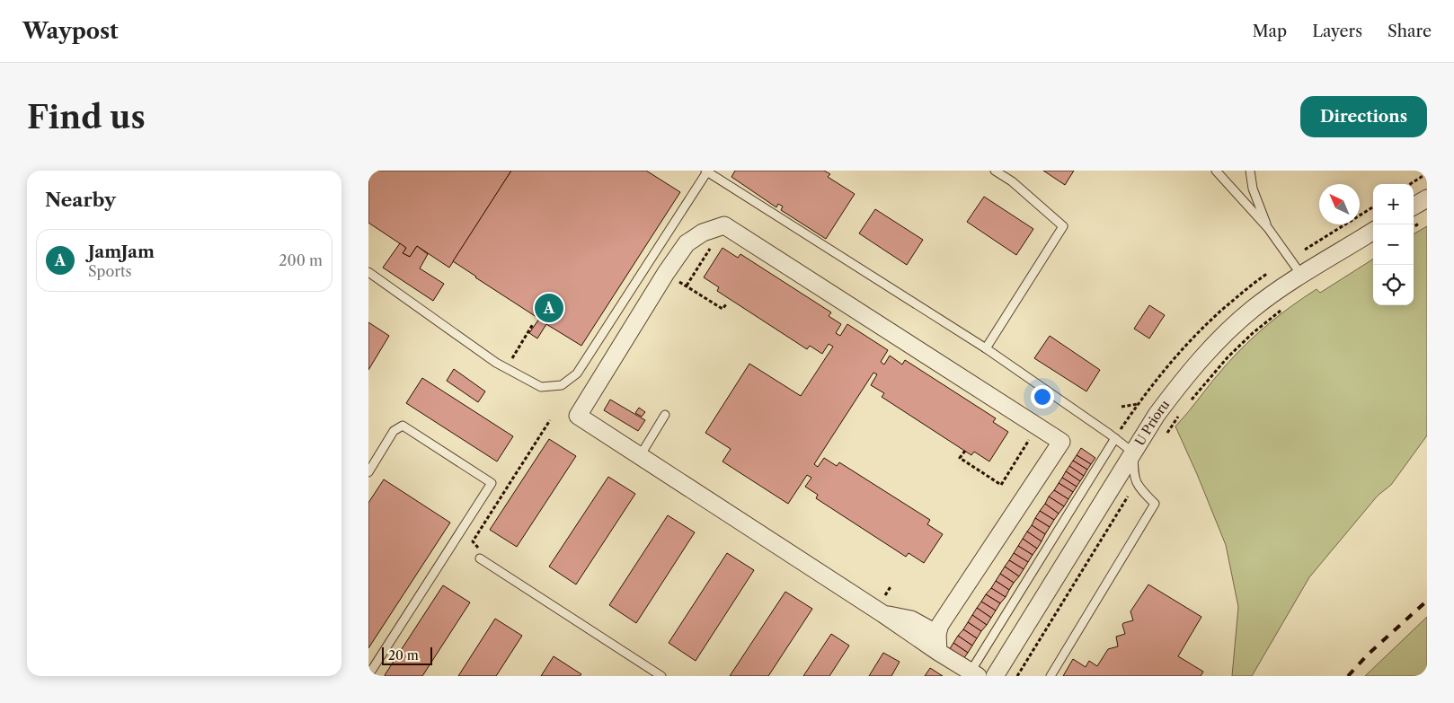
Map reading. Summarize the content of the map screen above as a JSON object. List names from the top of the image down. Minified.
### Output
{"streets":{"street":["U Prioru"]},"scale_bar":"20 m","north":"top left","page":{"header":"Waypost","nav":["Map","Layers","Share"],"buttons":"Directions","title":"Find us","heading":"Nearby","map_buttons":["+","−"],"list":[{"mark":"A","name":"JamJam","note":"Sports","value":"200 m"}],"pins":"A","scale":"20 m"}}
